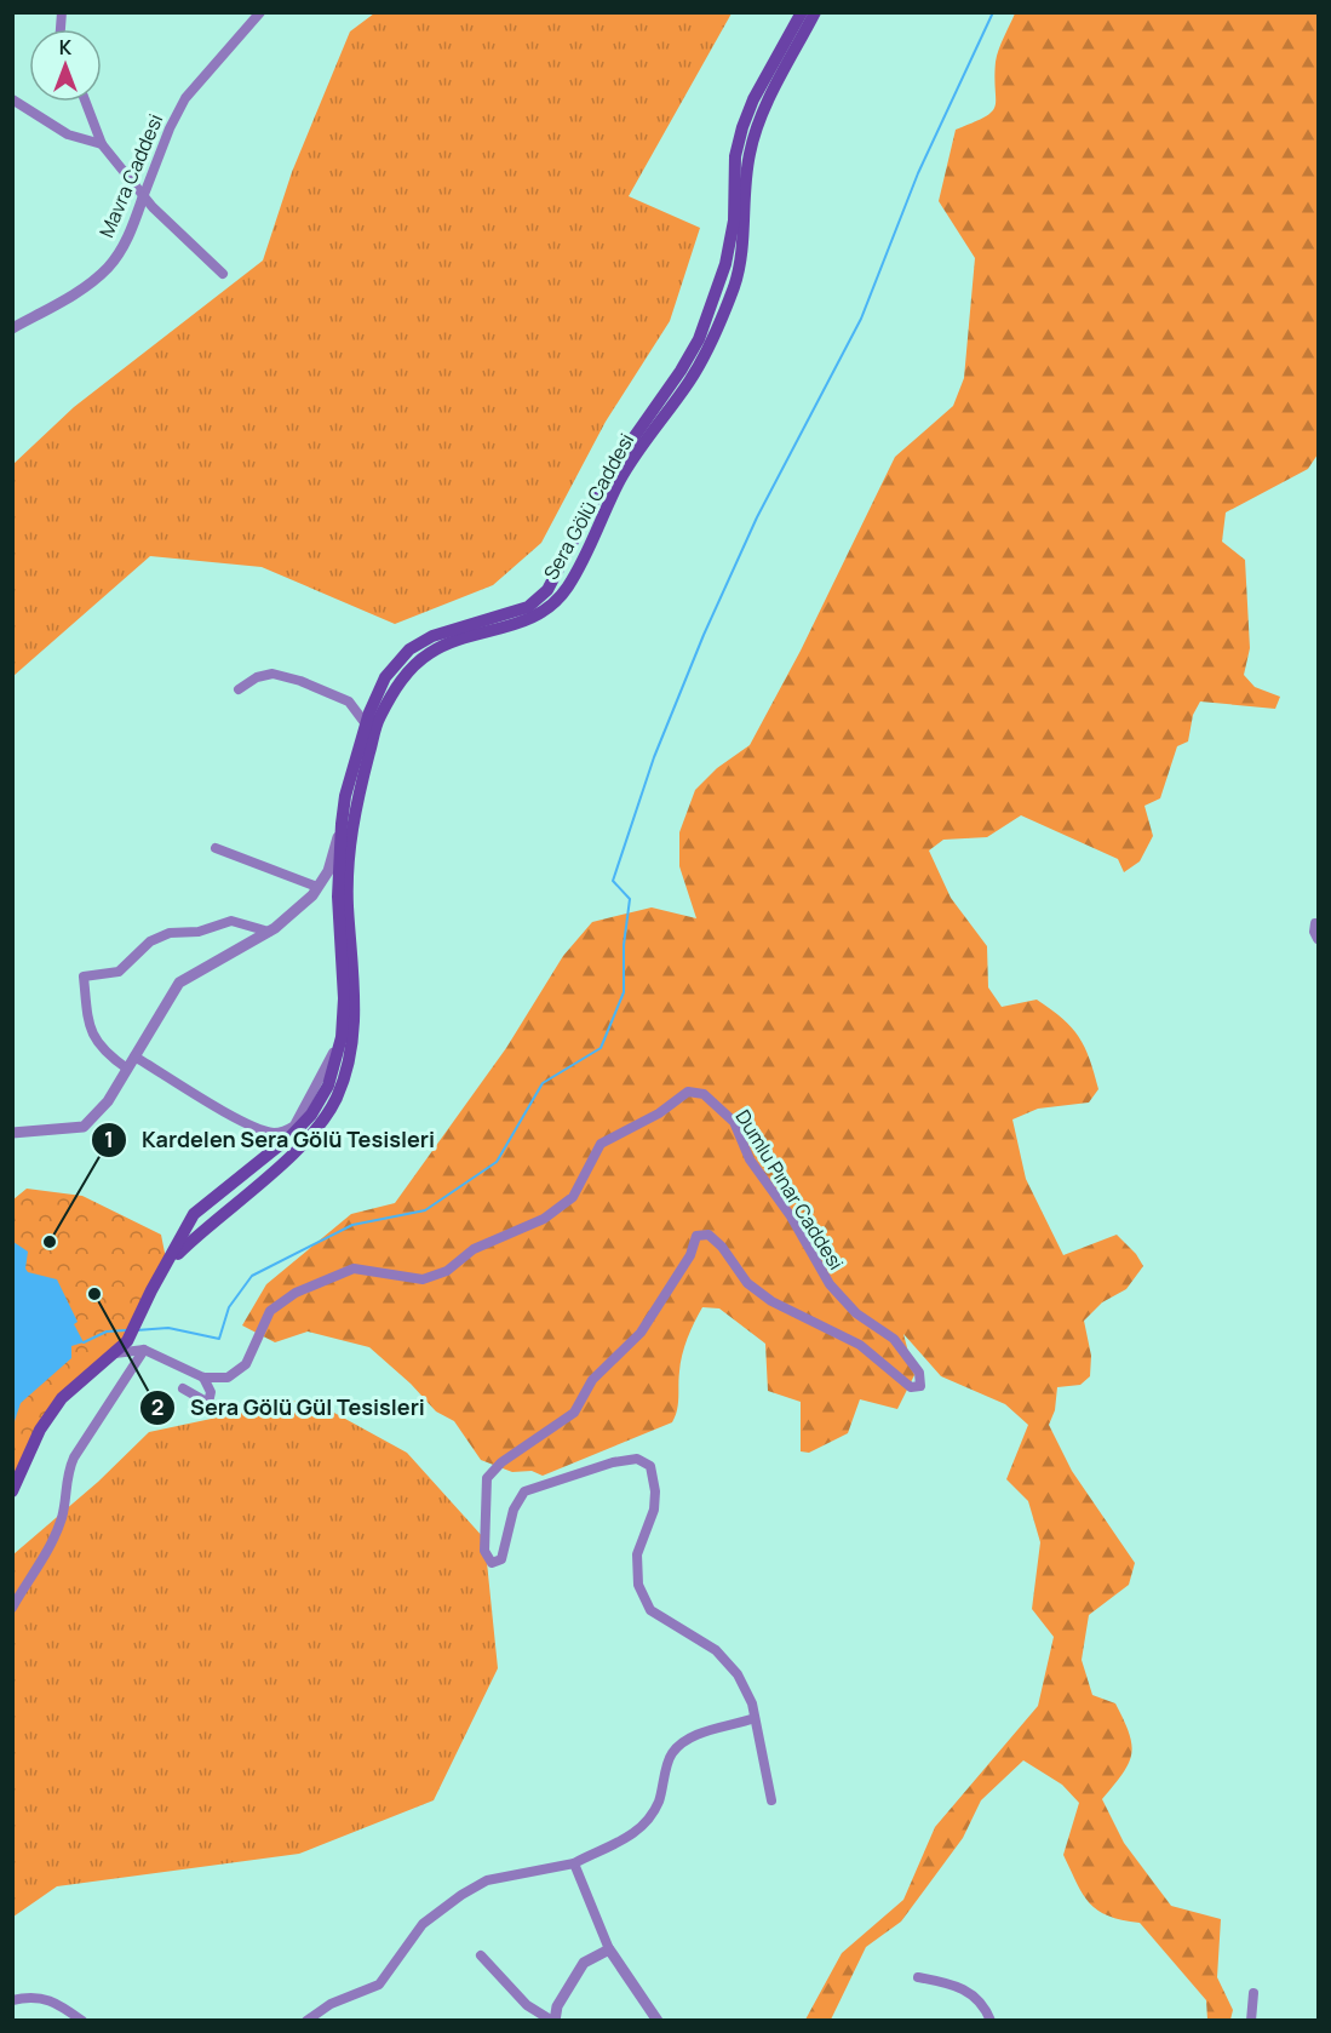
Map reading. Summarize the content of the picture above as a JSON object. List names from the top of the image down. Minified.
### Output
{"streets":{"main road":["Sera Gölü Caddesi"],"street":["Mavra Caddesi","Dumlu Pınar Caddesi"]},"places":["Kardelen Sera Gölü Tesisleri","Sera Gölü Gül Tesisleri"],"north":"top"}
